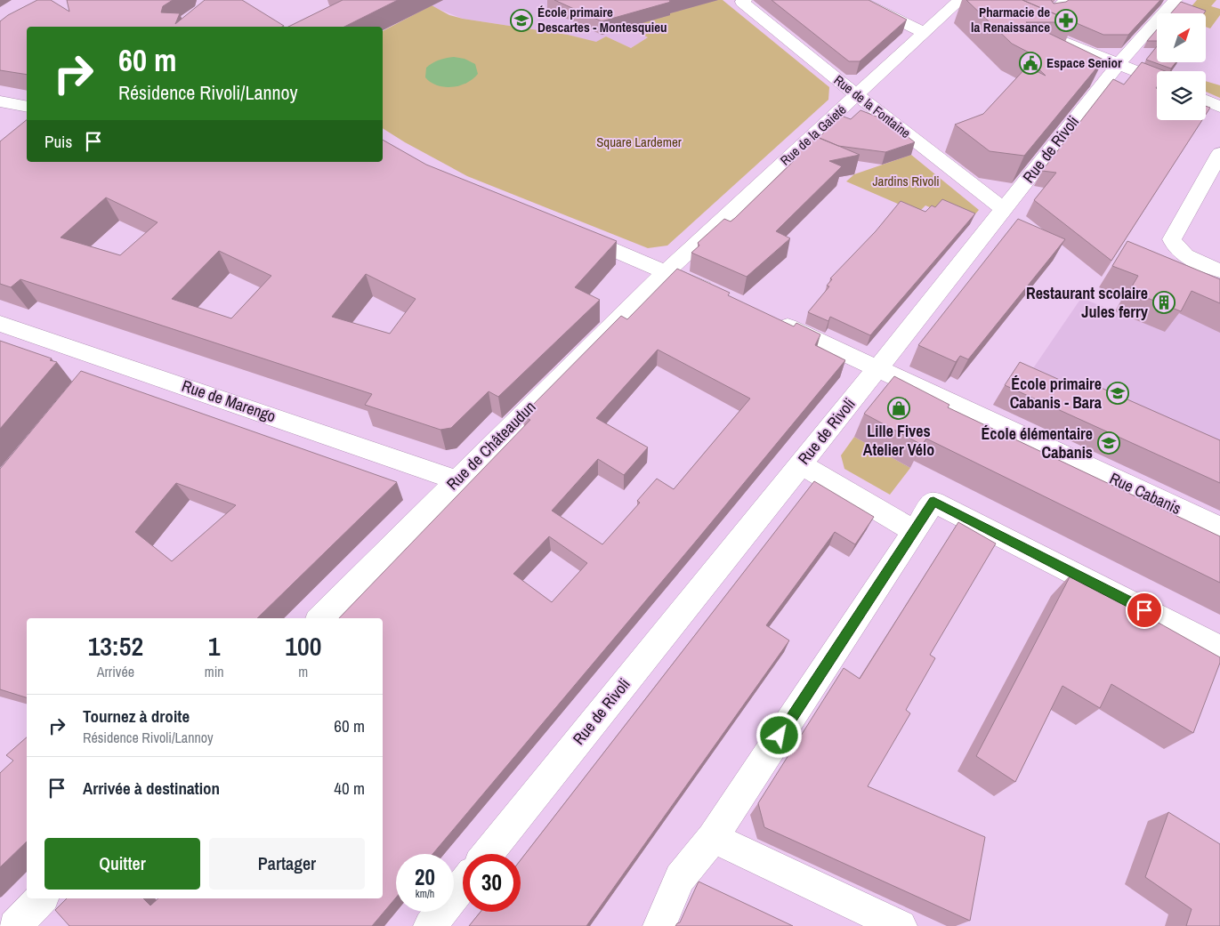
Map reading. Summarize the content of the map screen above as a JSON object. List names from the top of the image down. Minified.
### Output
{"streets":{"street":["Rue de la Fontaine","Rue de la Gaieté","Rue de Rivoli","Rue de Marengo","Rue de Châteaudun","Rue Cabanis"]},"crossings":[["Rue de la Fontaine","Rue de la Gaieté"],["Rue de la Fontaine","Rue de Rivoli"],["Rue de la Gaieté","Rue de Châteaudun"],["Rue de Rivoli","Rue Cabanis"],["Rue de Marengo","Rue de Châteaudun"]],"parks":["Square Lardemer","Jardins Rivoli"],"places":{"school or university":["École primaire Descartes - Montesquieu","École primaire Cabanis - Bara","École élémentaire Cabanis"],"pharmacy":["Pharmacie de la Renaissance"],"public building":["Espace Senior"],"building":["Restaurant scolaire Jules ferry"],"shop":["Lille Fives Atelier Vélo"]},"north":"top right","page":{"turn":["60 m","Résidence Rivoli/Lannoy"],"then":"Puis","eta":["13:52","Arrivée","1","min","100","m"],"list":[{"name":"Tournez à droite","note":"Résidence Rivoli/Lannoy","value":"60 m"},{"name":"Arrivée à destination","value":"40 m"}],"buttons":["Quitter","Partager"],"speed":"20 km/h","limit":"30"}}
